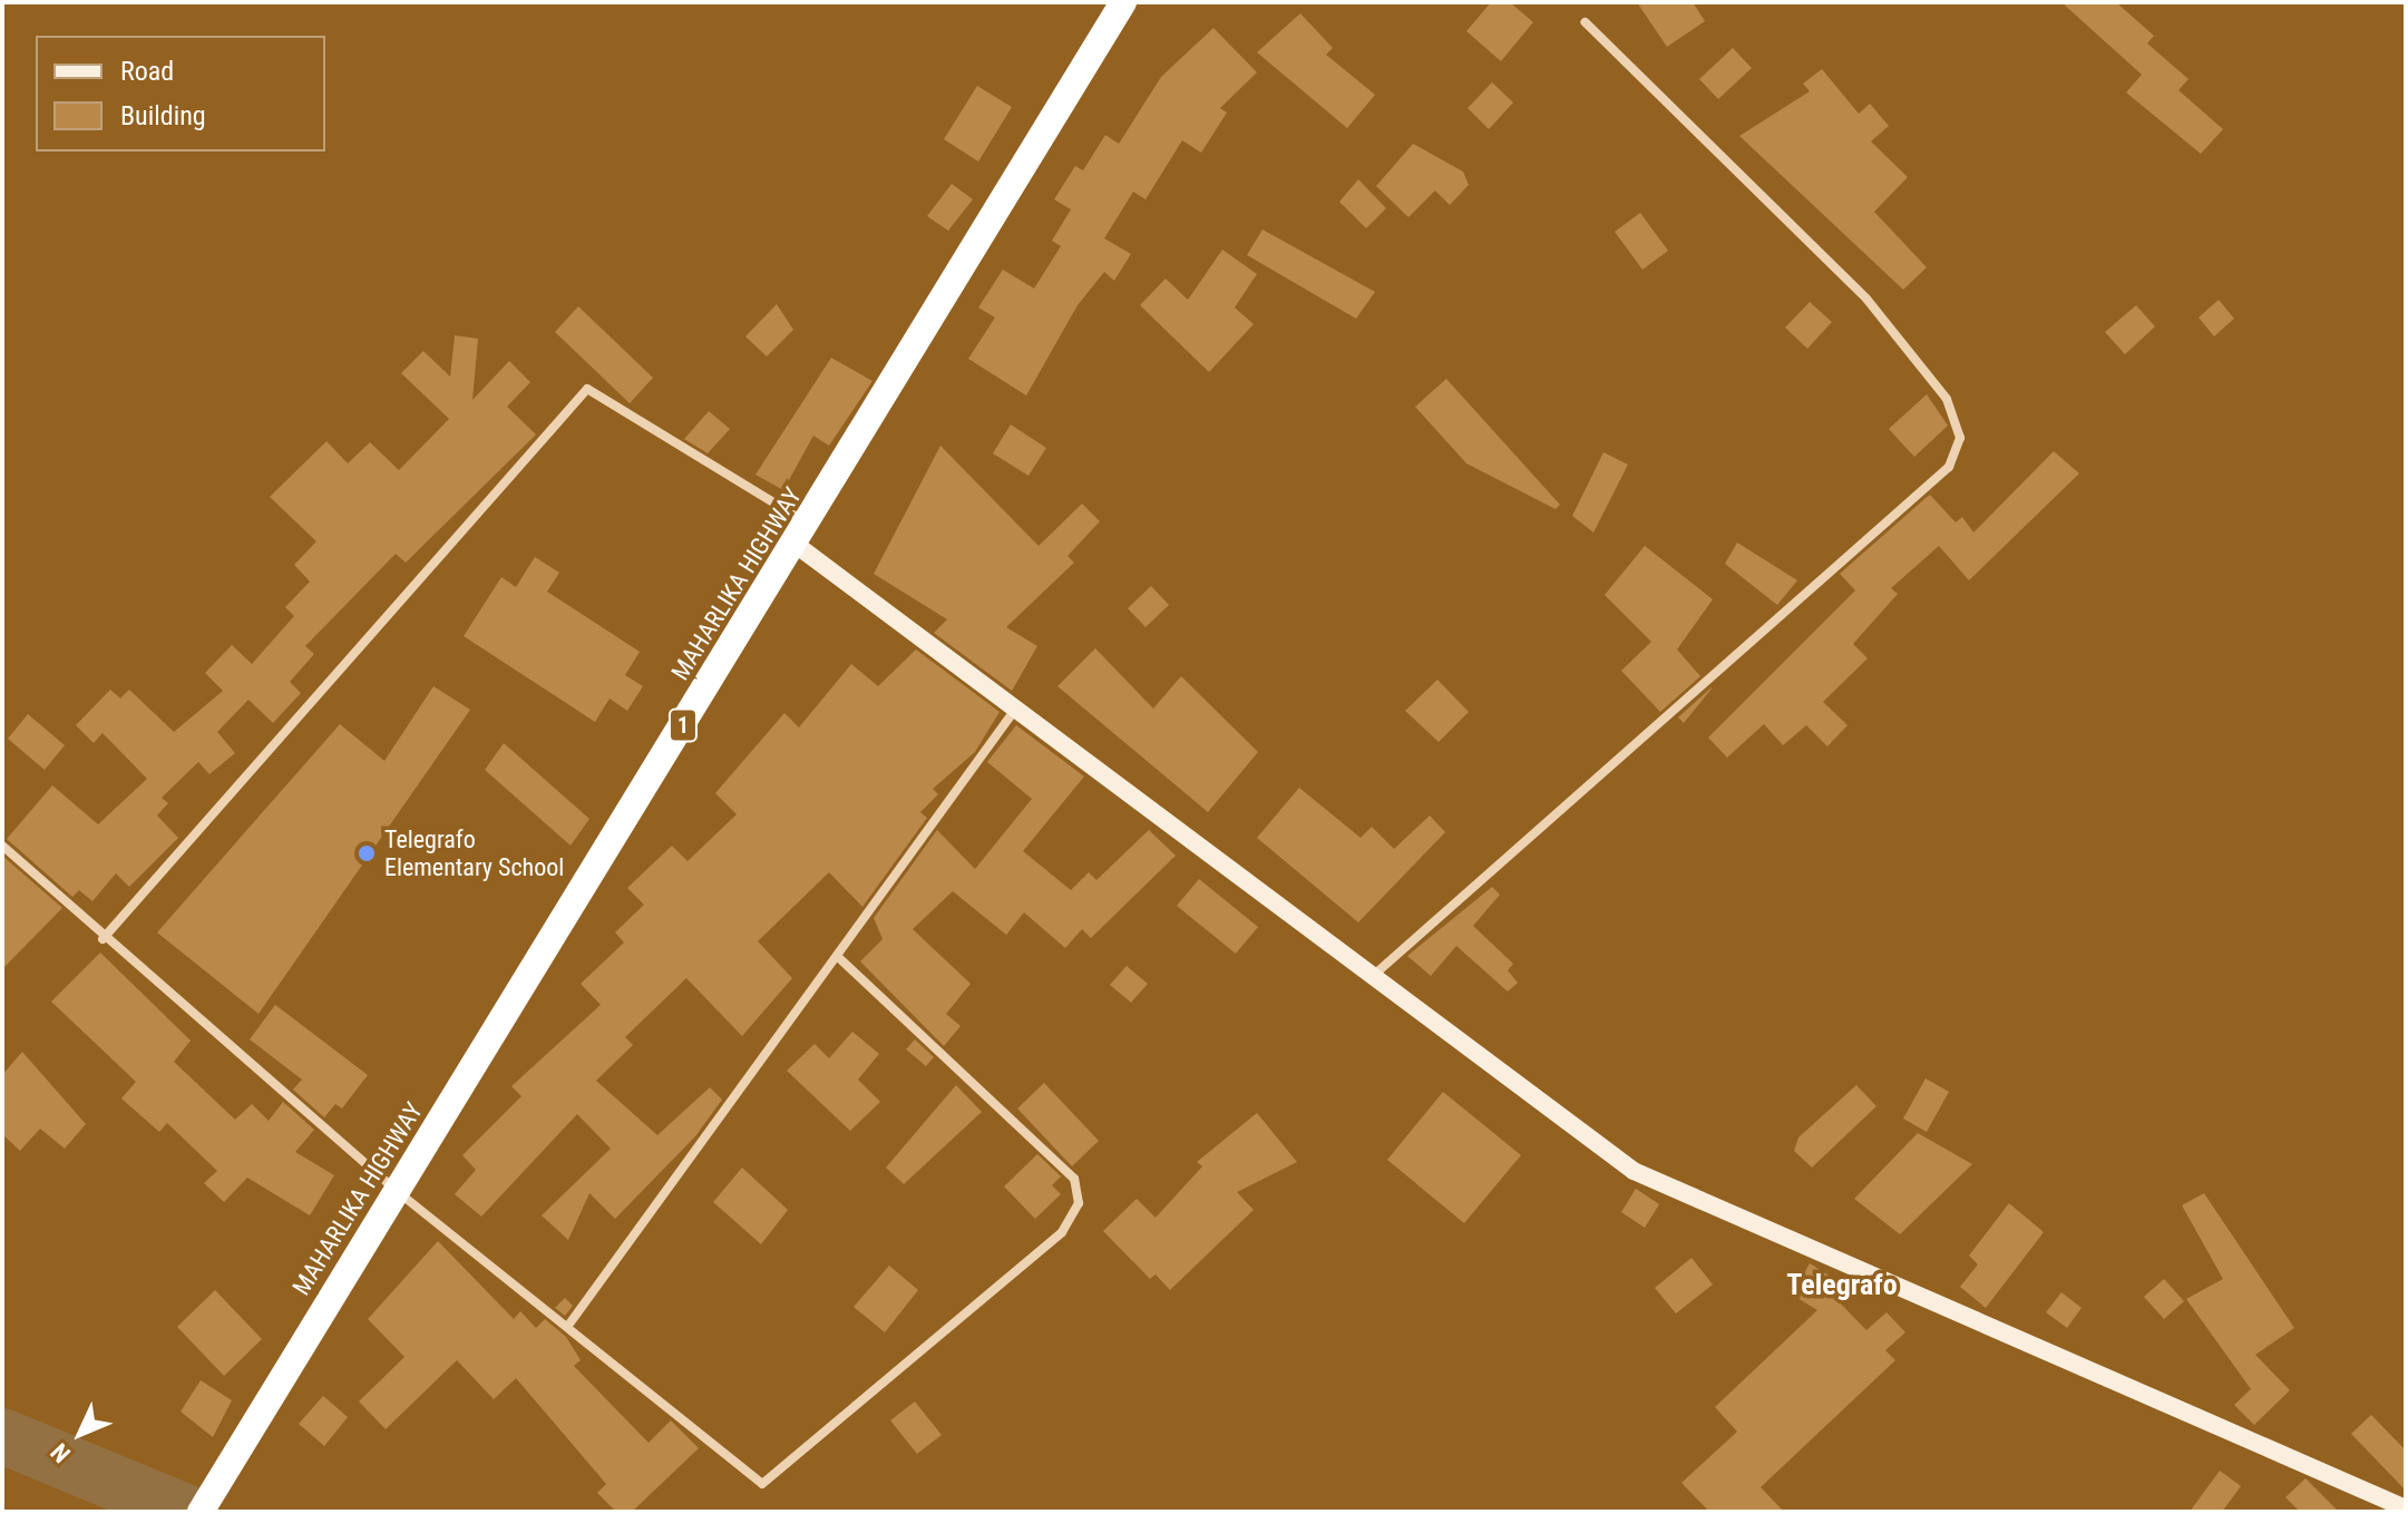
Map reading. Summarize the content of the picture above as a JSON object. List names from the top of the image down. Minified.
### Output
{"streets":{"highway":["MAHARLIKA HIGHWAY","1"]},"districts":["Telegrafo"],"places":["Telegrafo Elementary School"],"legend":["Road","Building"],"north":"bottom left"}
